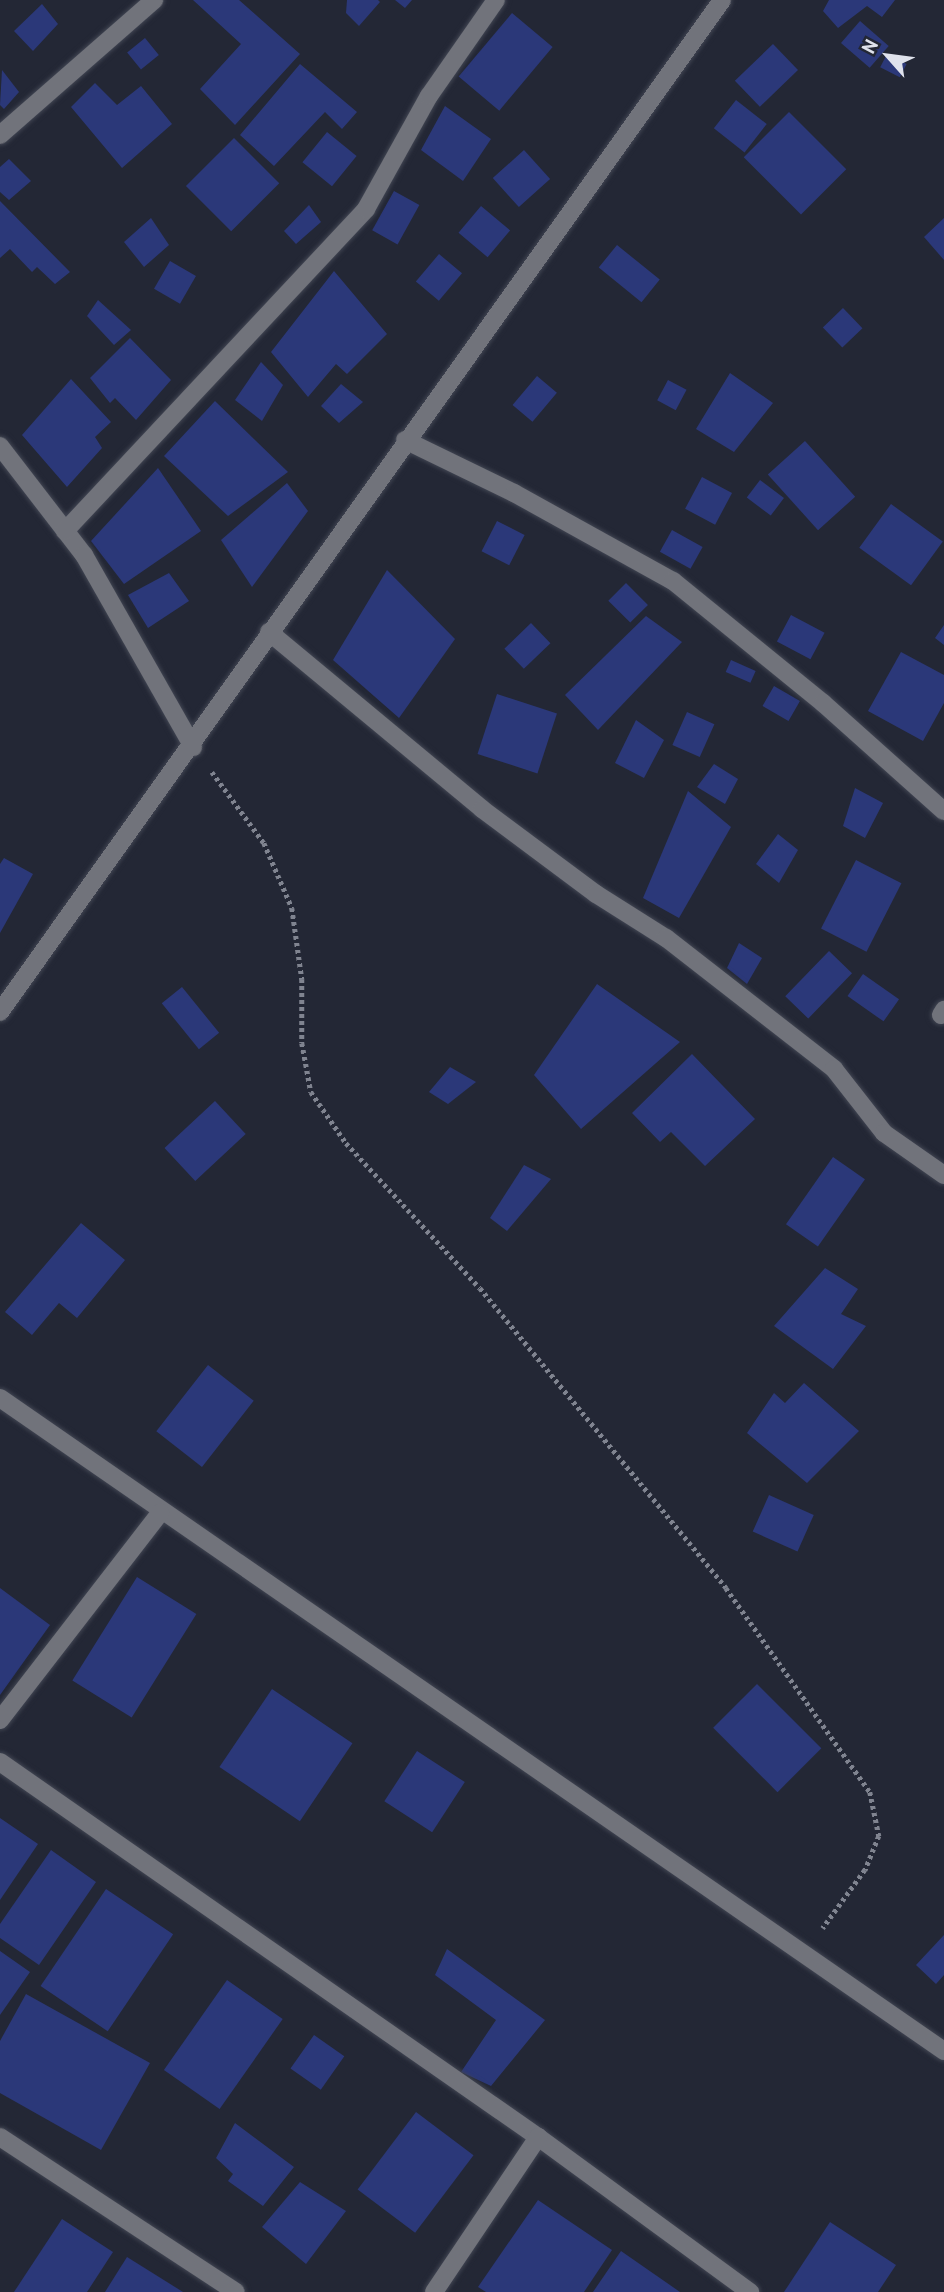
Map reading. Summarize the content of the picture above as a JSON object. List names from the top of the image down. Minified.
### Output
{"north":"top left"}
